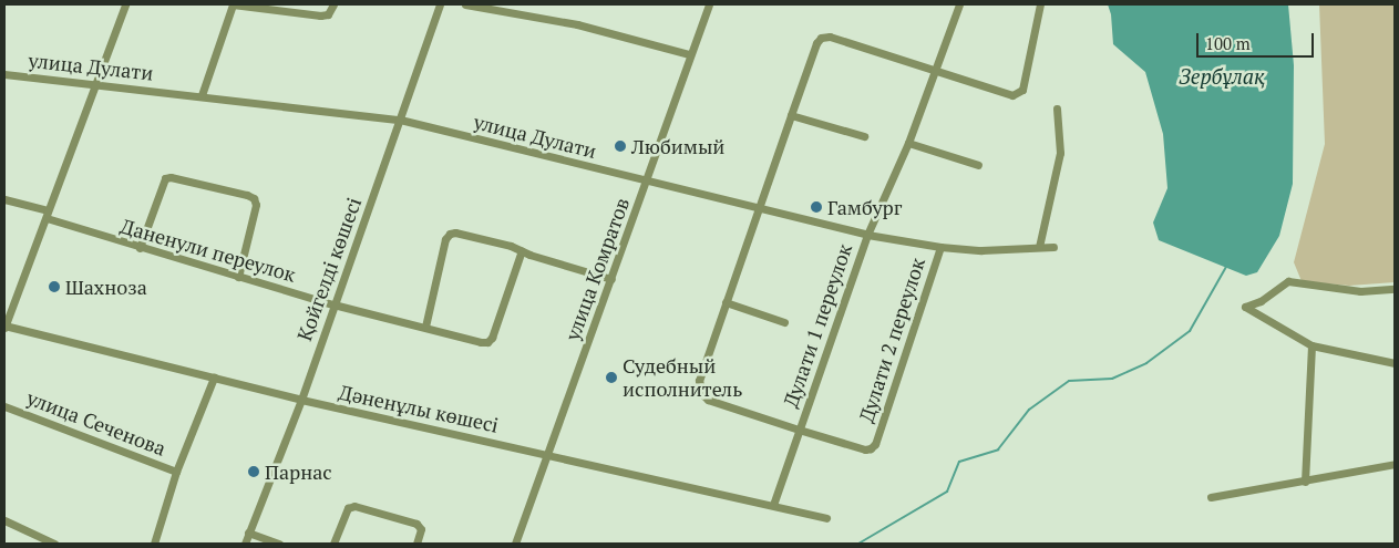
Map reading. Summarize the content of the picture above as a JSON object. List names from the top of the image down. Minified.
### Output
{"streets":{"street":["улица Дулати","Даненули переулок","Қойгелді көшесі","улица Комратов","Дулати 1 переулок","Дулати 2 переулок","Дәненұлы көшесі","улица Сеченова"]},"crossings":[["улица Дулати","Қойгелді көшесі"],["улица Дулати","улица Комратов"],["улица Дулати","Дулати 1 переулок"],["улица Дулати","Дулати 2 переулок"],["Даненули переулок","Қойгелді көшесі"],["Қойгелді көшесі","Дәненұлы көшесі"],["улица Комратов","Дәненұлы көшесі"],["Дулати 1 переулок","Дулати 2 переулок"],["Дулати 1 переулок","Дәненұлы көшесі"],["Дәненұлы көшесі","улица Сеченова"]],"water":["Зербұлақ"],"places":["Любимый","Гамбург","Шахноза","Судебный исполнитель","Парнас"],"scale_bar":"100 m"}
